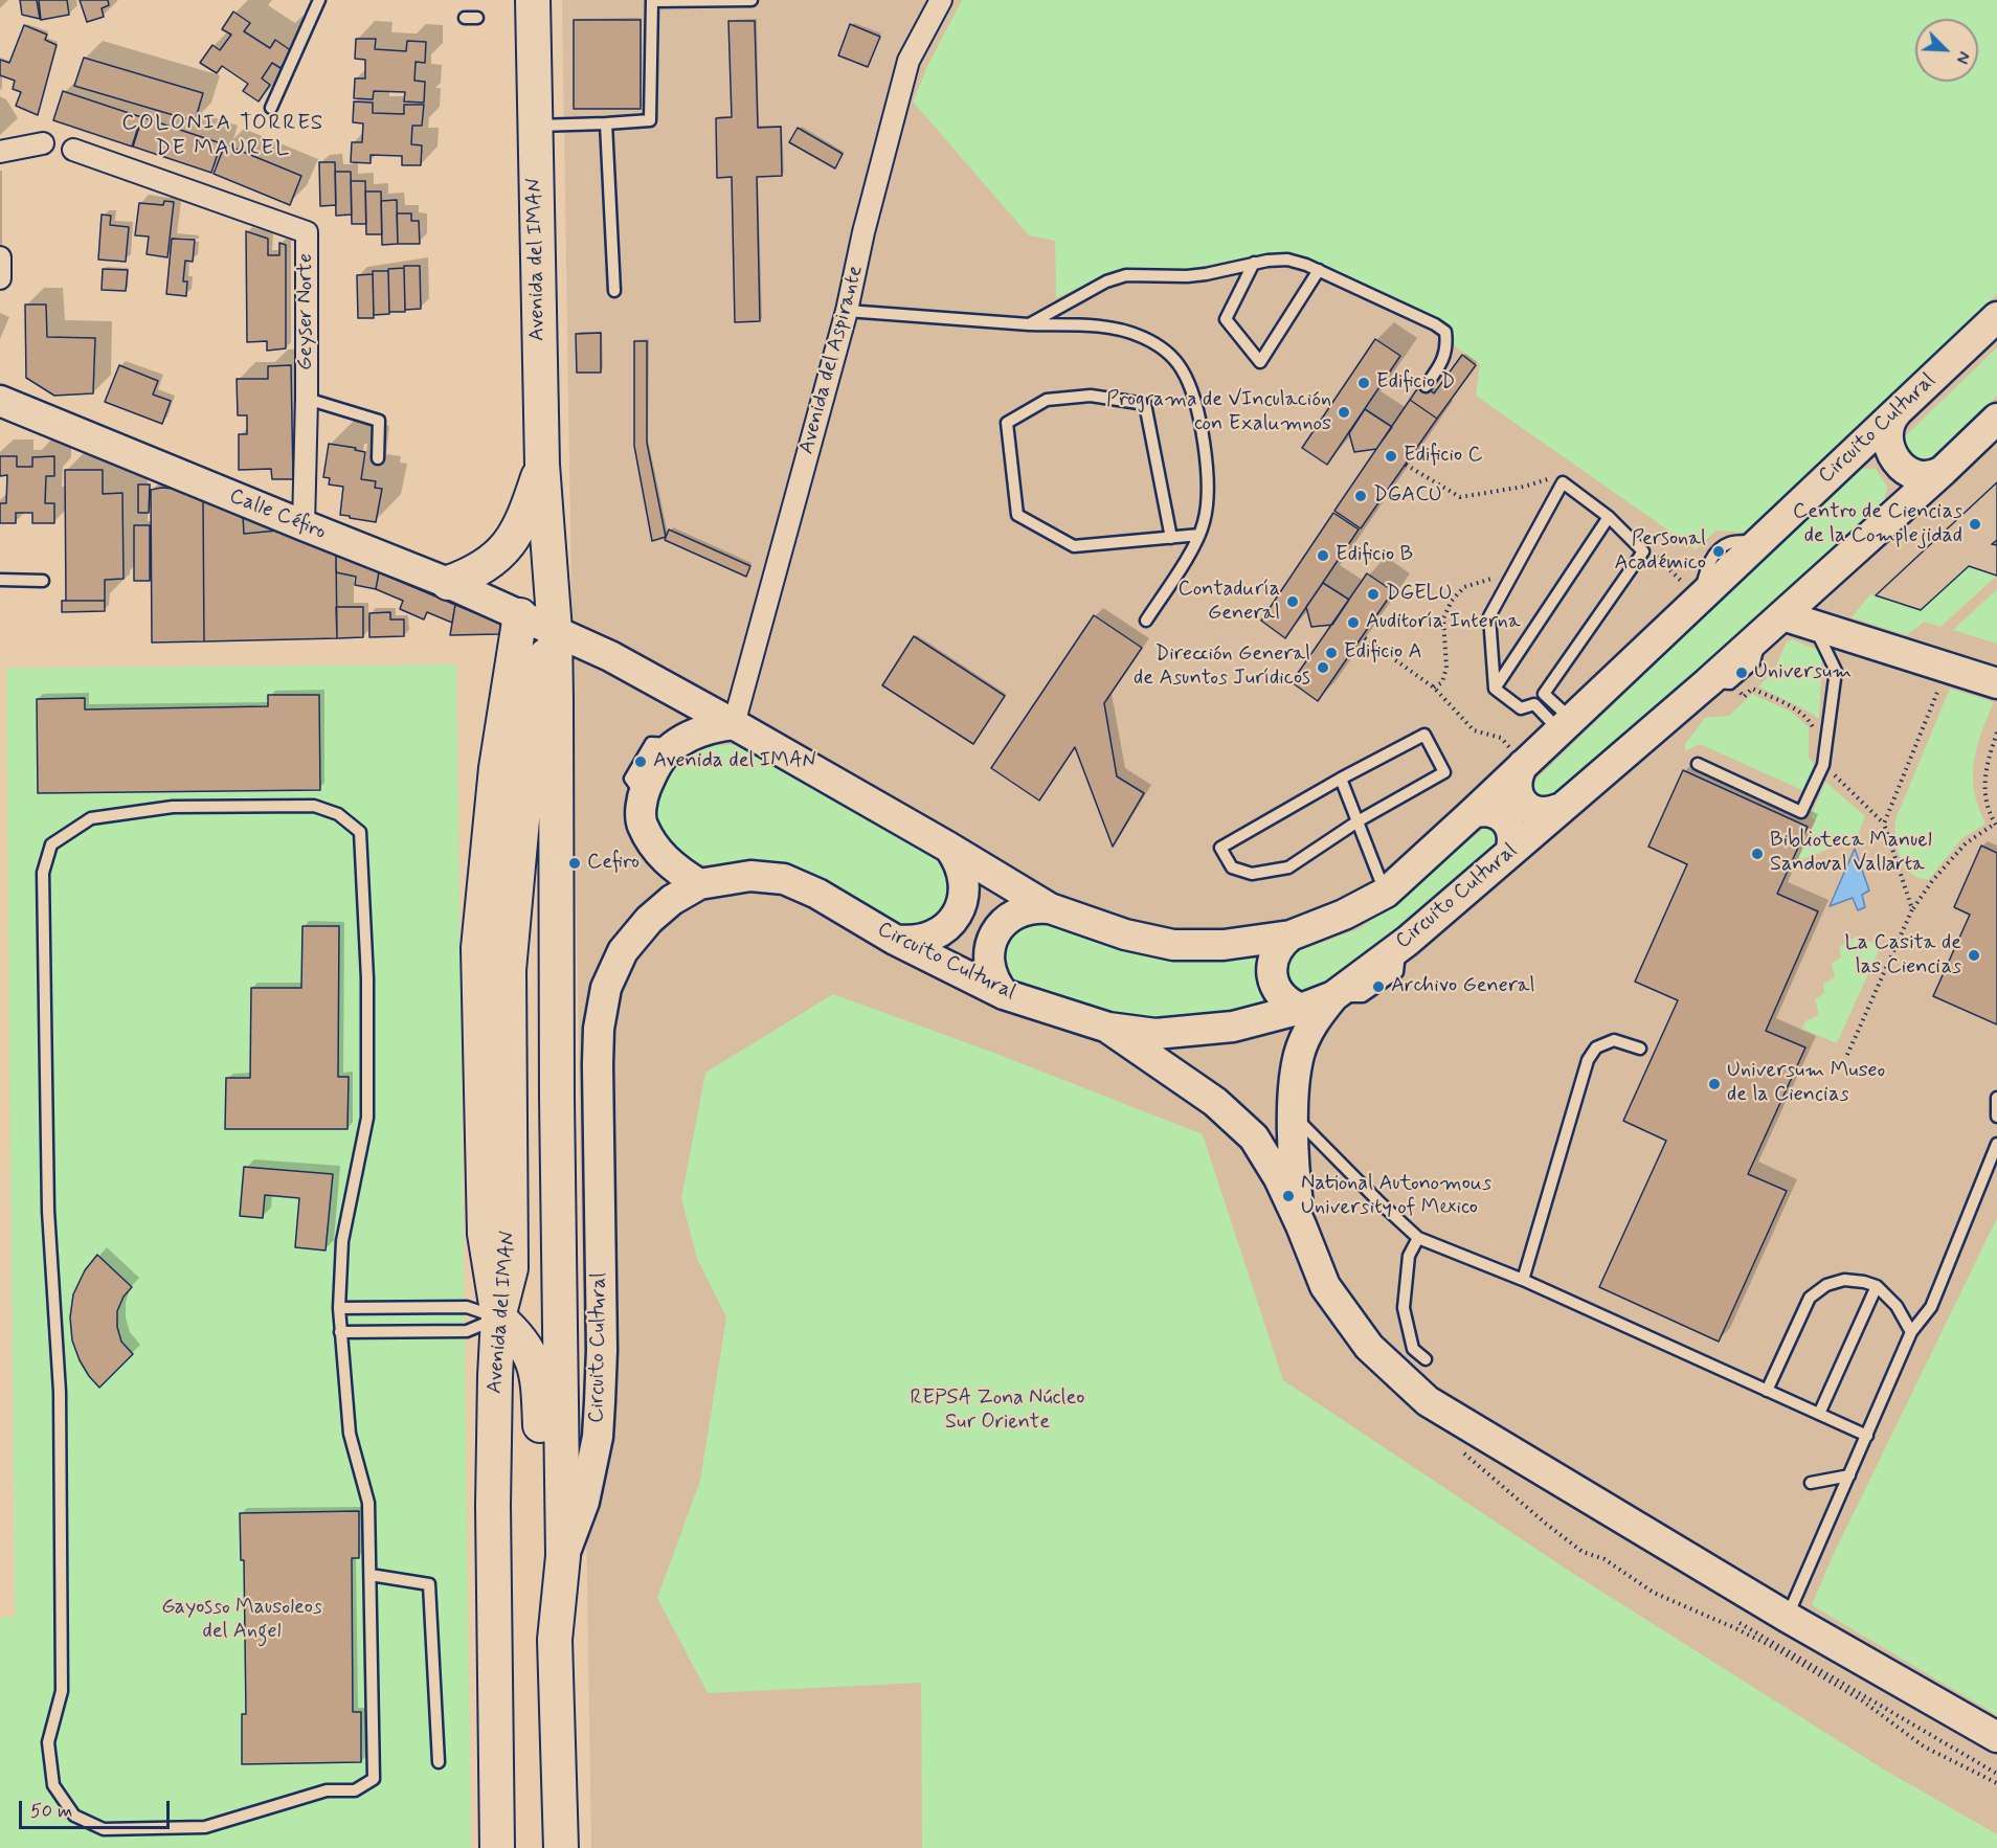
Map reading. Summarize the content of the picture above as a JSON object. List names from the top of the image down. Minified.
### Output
{"streets":{"main road":["Avenida del IMAN"],"street":["Geyser Norte","Avenida del Aspirante","Circuito Cultural","Calle Céfiro"]},"crossings":[["Avenida del IMAN","Circuito Cultural"],["Avenida del IMAN","Calle Céfiro"],["Geyser Norte","Calle Céfiro"],["Avenida del Aspirante","Circuito Cultural"],["Circuito Cultural","Calle Céfiro"]],"districts":["COLONIA TORRES DE MAUREL"],"parks":["REPSA Zona Núcleo Sur Oriente","Gayosso Mausoleos del Angel"],"places":["Edificio D","Programa de VInculación con Exalumnos","Edificio C","DGACU","Centro de Ciencias de la Complejidad","Personal Académico","Edificio B","DGELU","Contaduría General","Auditoría Interna","Edificio A","Dirección General de Asuntos Jurídicos","Universum","Avenida del IMAN","Biblioteca Manuel Sandoval Vallarta","Cefiro","La Casita de las Ciencias","Archivo General","Universum Museo de la Ciencias","National Autonomous University of Mexico"],"scale_bar":"50 m","north":"bottom right"}
